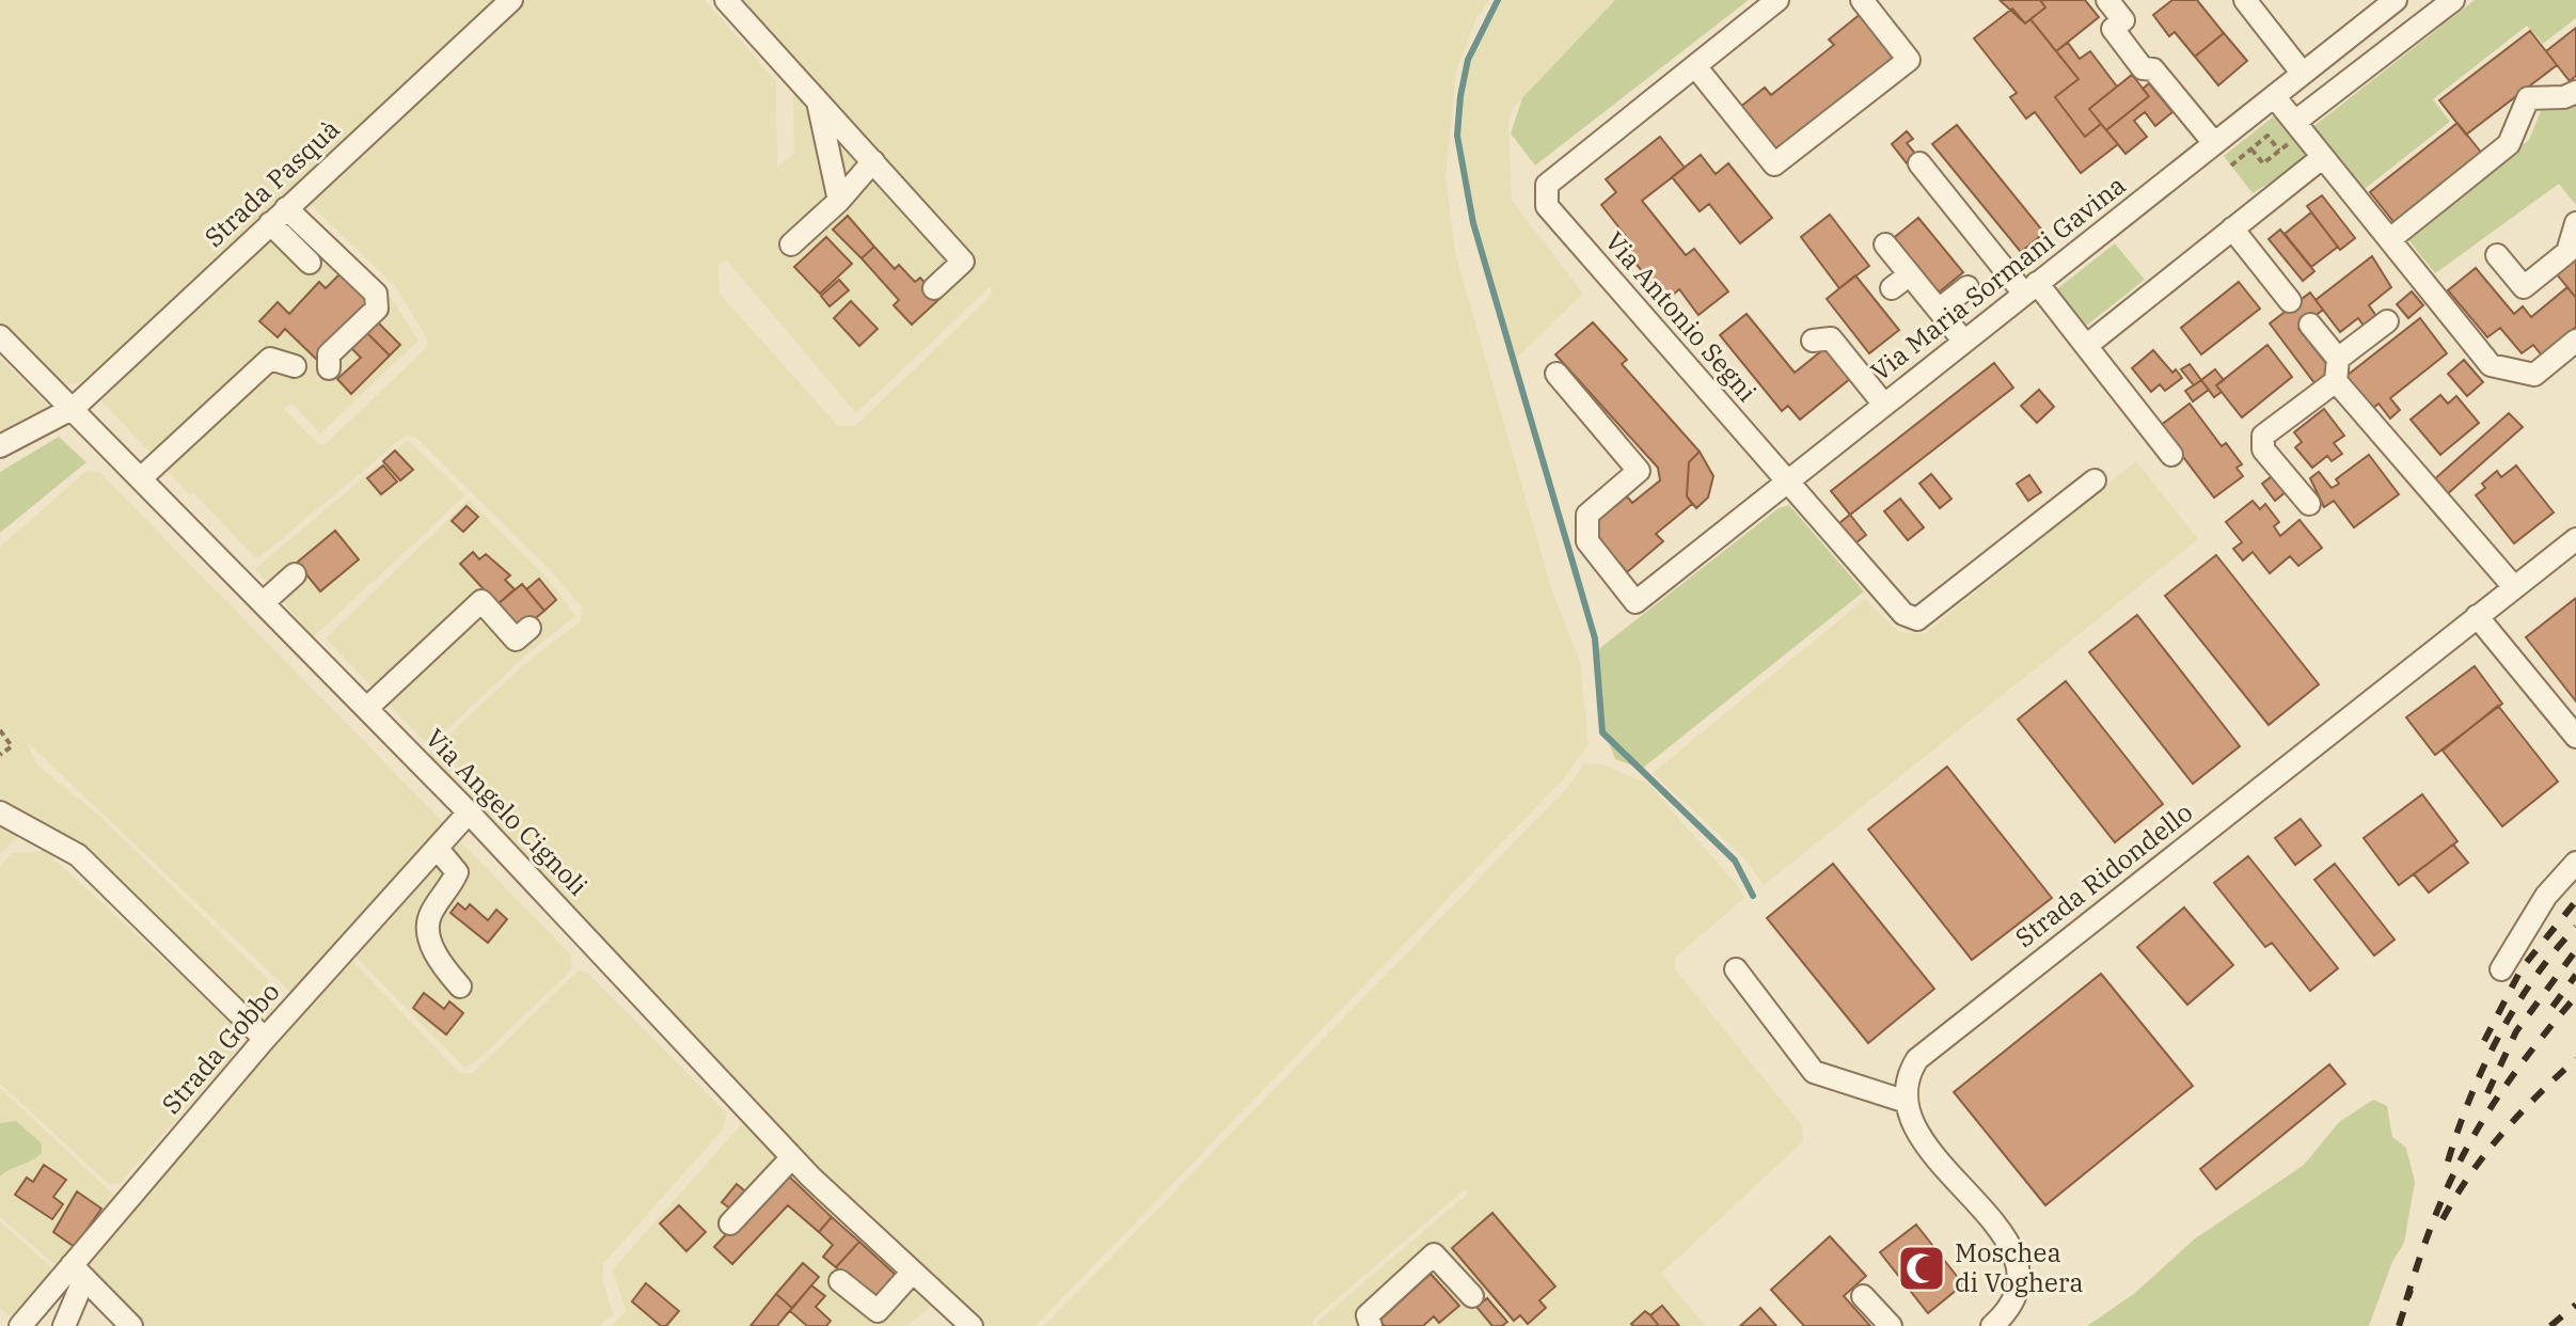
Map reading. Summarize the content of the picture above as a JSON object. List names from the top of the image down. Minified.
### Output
{"streets":{"street":["Strada Pasquà","Via Maria Sormani Gavina","Via Antonio Segni","Via Angelo Cignoli","Strada Ridondello","Strada Gobbo"]},"crossings":[["Strada Pasquà","Via Angelo Cignoli"],["Via Maria Sormani Gavina","Via Antonio Segni"],["Via Angelo Cignoli","Strada Gobbo"]],"places":{"mosque":["Moschea di Voghera"]}}
